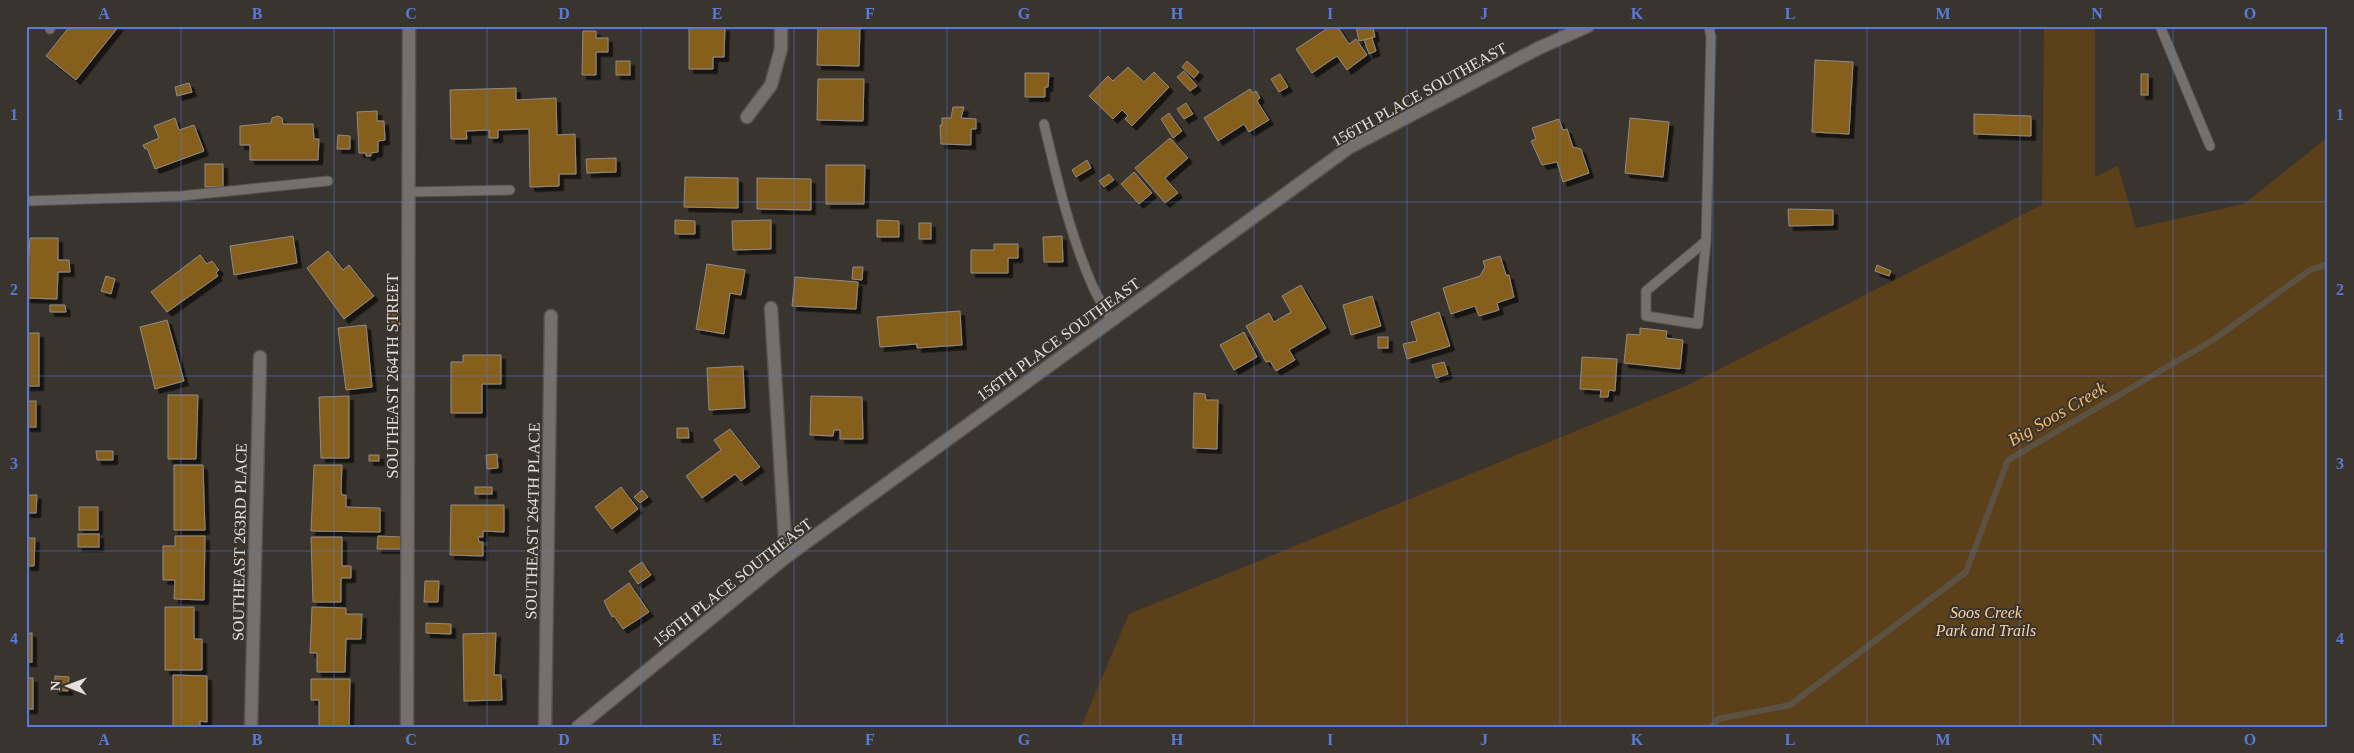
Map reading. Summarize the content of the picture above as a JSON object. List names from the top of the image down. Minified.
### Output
{"streets":{"street":["156TH PLACE SOUTHEAST","SOUTHEAST 264TH STREET","SOUTHEAST 264TH PLACE","SOUTHEAST 263RD PLACE"]},"water":["Big Soos Creek"],"parks":["Soos Creek Park and Trails"],"north":"left","grid":{"columns":["A","B","C","D","E","F","G","H","I","J","K","L","M","N","O"],"rows":["1","2","3","4"]}}
